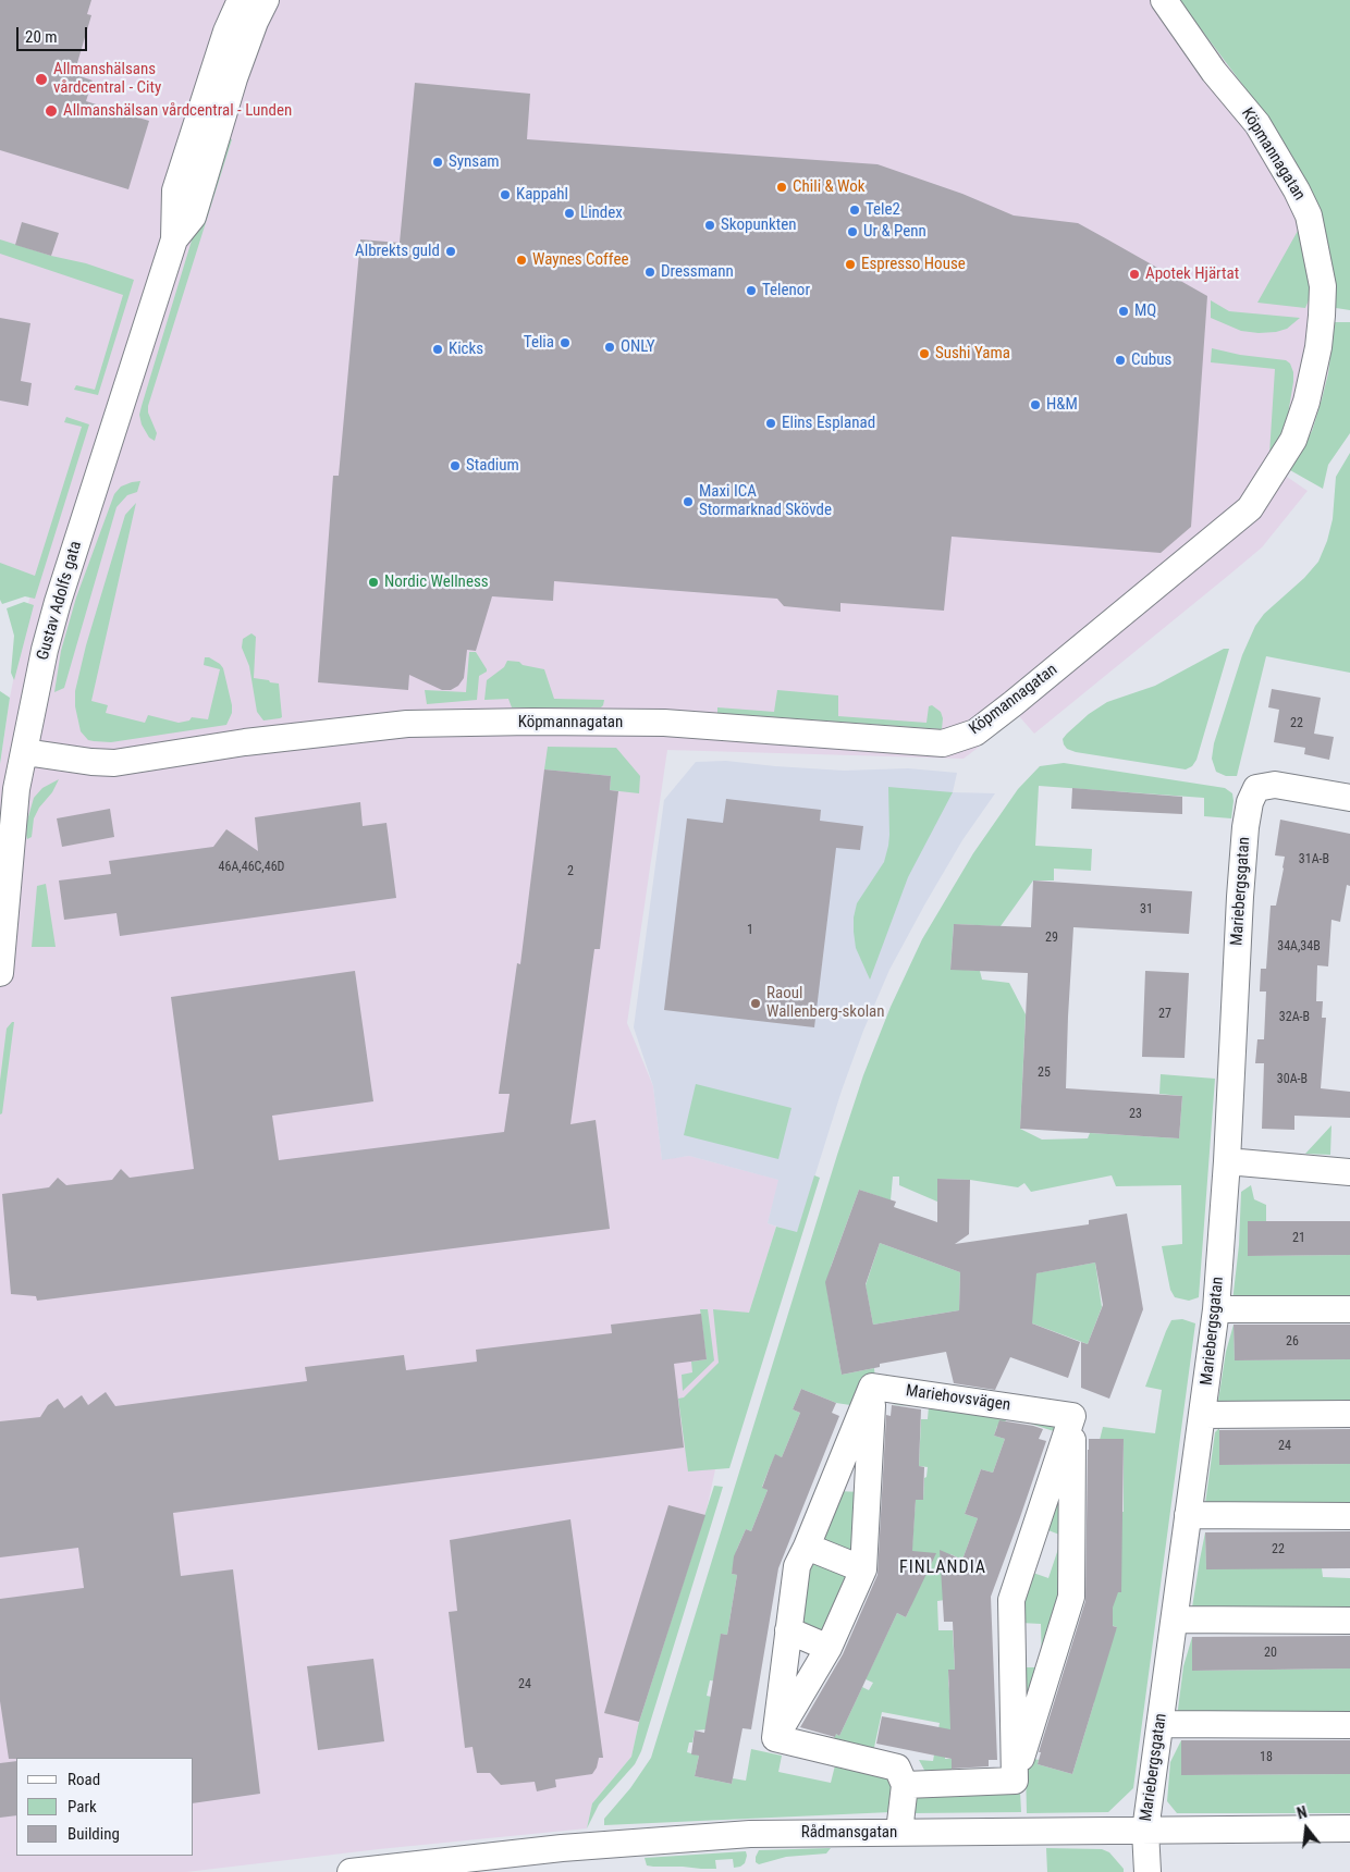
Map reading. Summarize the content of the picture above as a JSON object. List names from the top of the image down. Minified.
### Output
{"streets":{"street":["Köpmannagatan","Gustav Adolfs gata","Mariebergsgatan","Mariehovsvägen","Rådmansgatan"]},"crossings":[["Köpmannagatan","Gustav Adolfs gata"],["Mariebergsgatan","Rådmansgatan"]],"districts":["FINLANDIA"],"places":["Allmanshälsans vårdcentral - City","Allmanshälsan vårdcentral - Lunden","Synsam","Chili & Wok","Kappahl","Tele2","Lindex","Skopunkten","Ur & Penn","Albrekts guld","Waynes Coffee","Espresso House","Dressmann","Apotek Hjärtat","Telenor","MQ","Telia","ONLY","Kicks","Sushi Yama","Cubus","H&M","Elins Esplanad","Stadium","Maxi ICA Stormarknad Skövde","Nordic Wellness","Raoul Wallenberg-skolan"],"house_numbers":["22","31A-B","46A,46C,46D","2","31","1","29","34A,34B","27","32A-B","25","30A-B","23","21","26","24","22","20","24","18"],"legend":["Road","Park","Building"],"scale_bar":"20 m","north":"top"}
